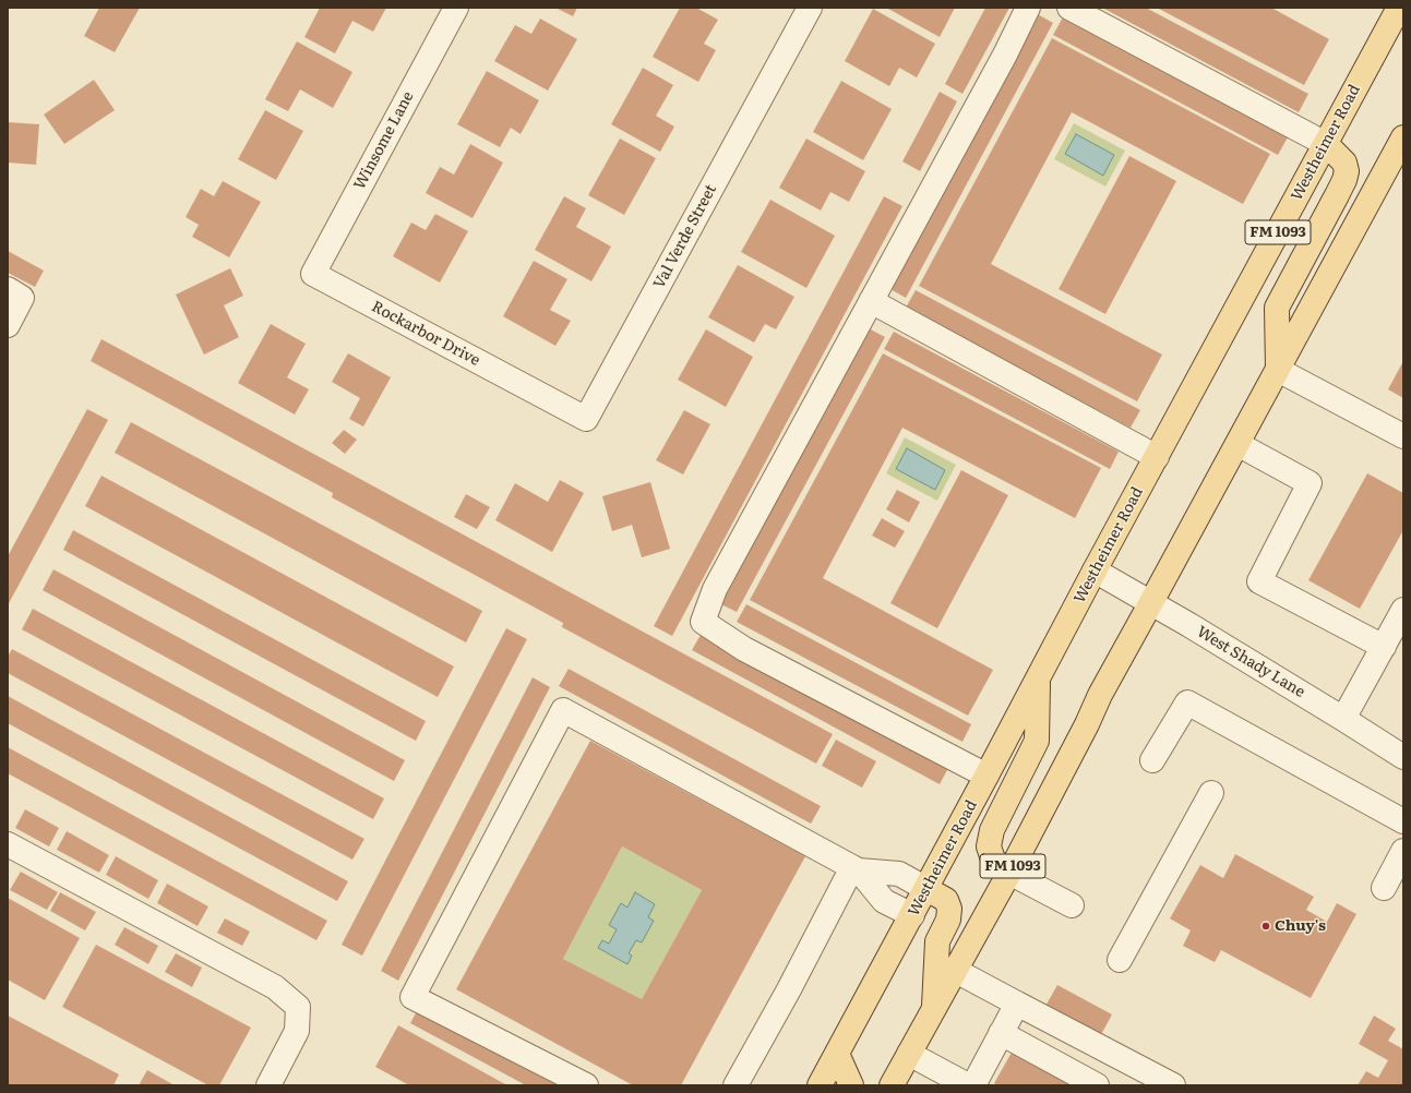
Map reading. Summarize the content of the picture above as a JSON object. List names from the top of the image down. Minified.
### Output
{"streets":{"main road":["Westheimer Road","FM 1093"],"street":["Winsome Lane","Val Verde Street","Rockarbor Drive","West Shady Lane"]},"crossings":[["Winsome Lane","Rockarbor Drive"],["Westheimer Road","West Shady Lane"],["FM 1093","West Shady Lane"],["Val Verde Street","Rockarbor Drive"]],"places":["Chuy's"]}
